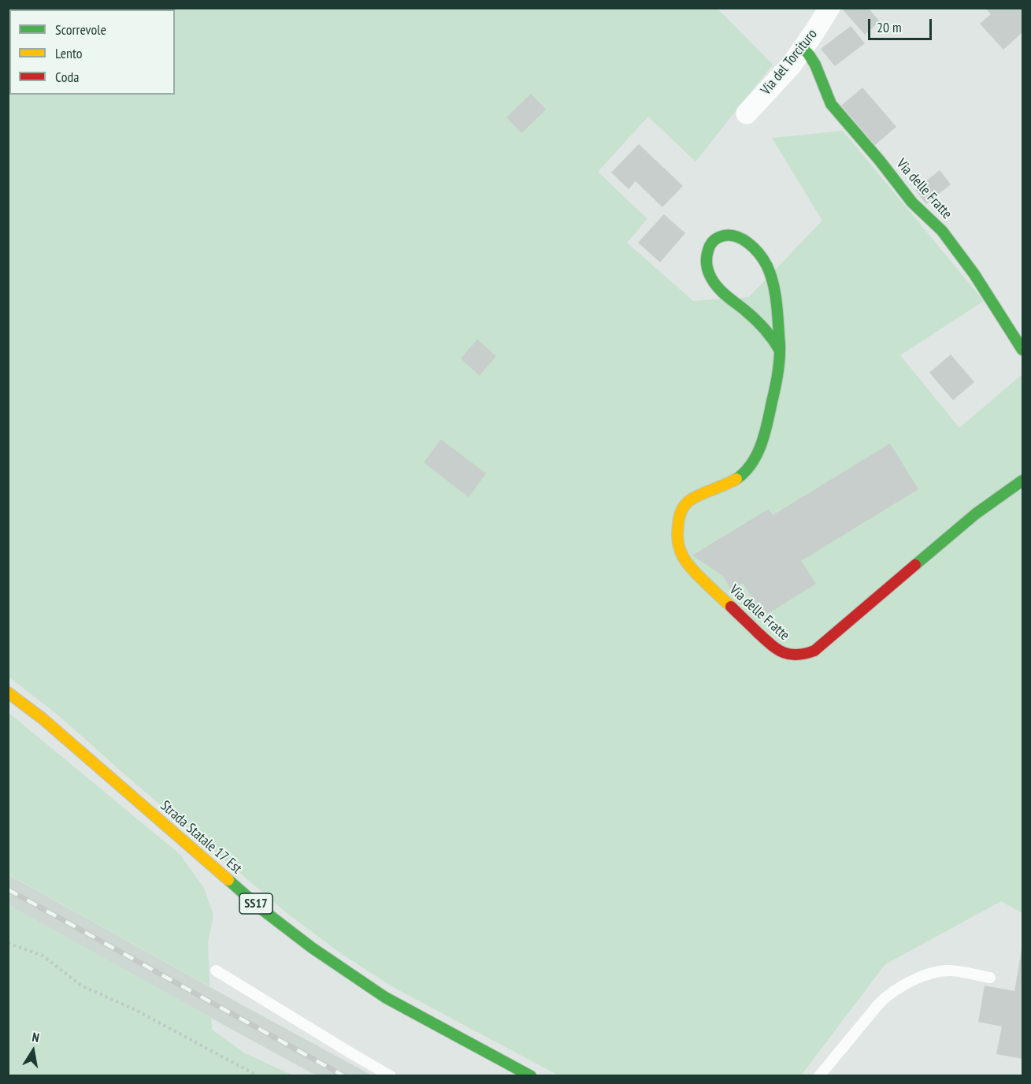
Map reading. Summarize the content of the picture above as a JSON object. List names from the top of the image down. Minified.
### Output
{"streets":{"street":["Via del Torcituro","Via delle Fratte","Strada Statale 17 Est","SS17"]},"crossings":[["Via del Torcituro","Via delle Fratte"]],"legend":["Scorrevole","Lento","Coda"],"scale_bar":"20 m","north":"top"}
